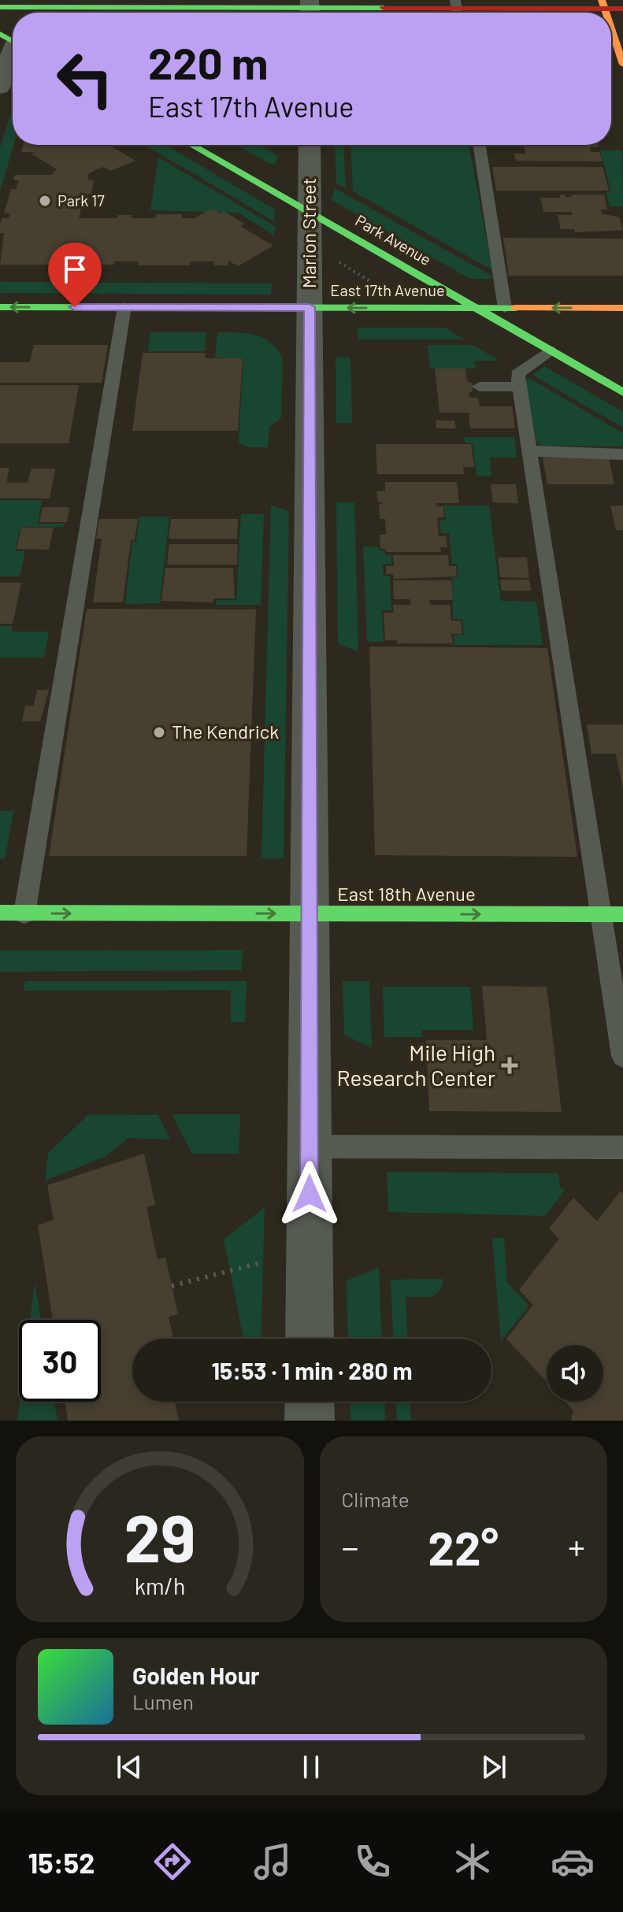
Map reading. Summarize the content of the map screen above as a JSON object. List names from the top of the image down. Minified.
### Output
{"streets":{"main road":["Park Avenue","East 17th Avenue","East 18th Avenue"],"street":["Marion Street"]},"crossings":[["Marion Street","Park Avenue"],["Marion Street","East 17th Avenue"],["Marion Street","East 18th Avenue"],["Park Avenue","East 17th Avenue"]],"one_way":["East 17th Avenue","East 18th Avenue"],"places":{"other":["Park 17","The Kendrick"],"health":["Mile High Research Center"]},"page":{"turn":["220 m","East 17th Avenue"],"limit":"30","trip":"15:53 · 1 min · 280 m","tile":"Climate","heat":["−","22°","+"],"song":["Golden Hour","Lumen"],"tabs":"15:52","gauge":["29","km/h"]}}
